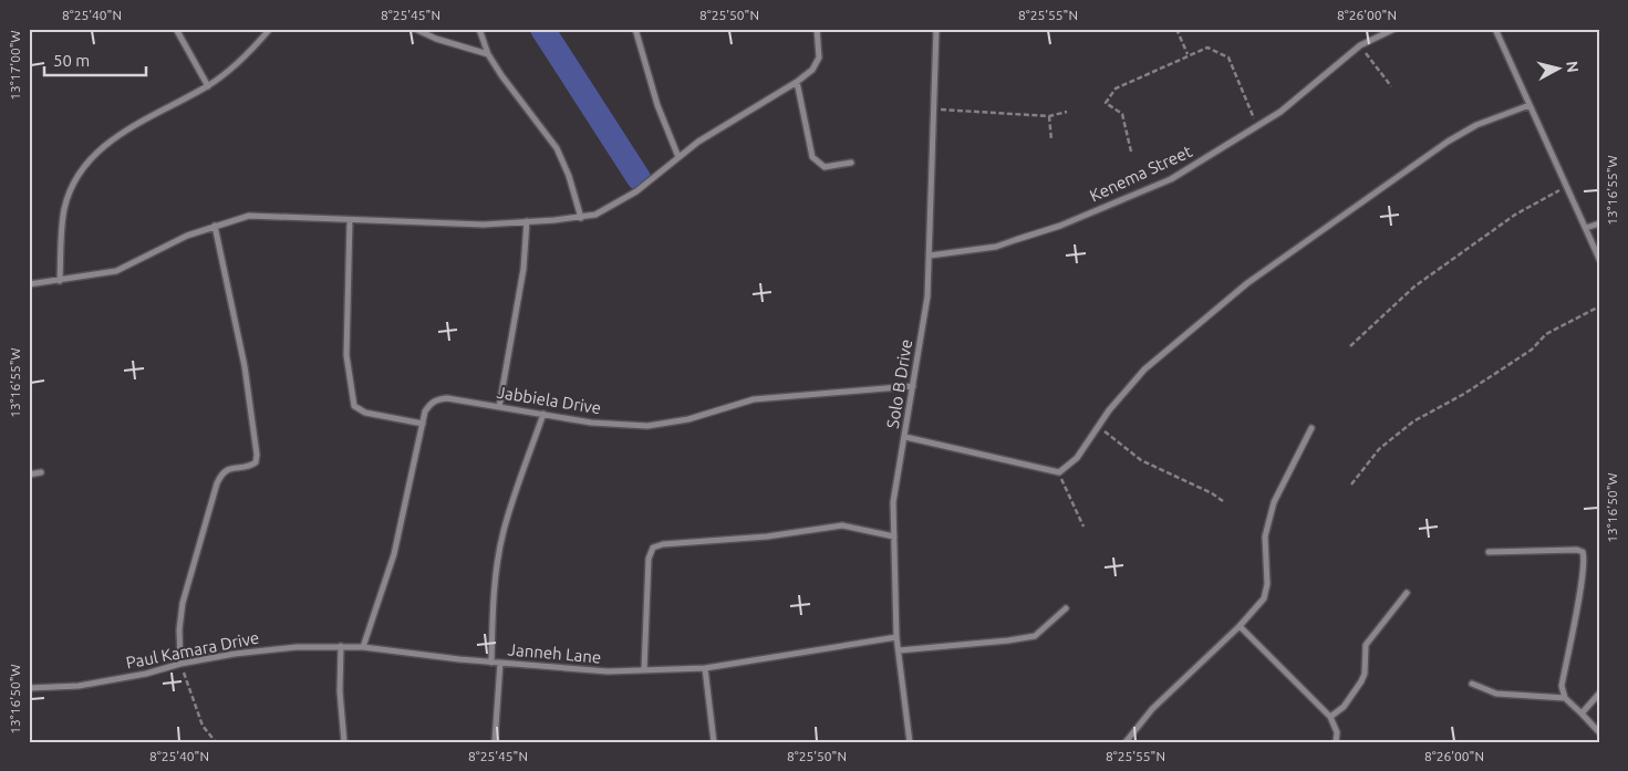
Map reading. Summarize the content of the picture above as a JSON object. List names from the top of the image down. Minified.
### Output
{"streets":{"street":["Kenema Street","Solo B Drive","Jabbiela Drive","Paul Kamara Drive","Janneh Lane"]},"crossings":[["Kenema Street","Solo B Drive"],["Solo B Drive","Jabbiela Drive"],["Solo B Drive","Janneh Lane"],["Jabbiela Drive","Paul Kamara Drive"],["Jabbiela Drive","Janneh Lane"],["Paul Kamara Drive","Janneh Lane"]],"scale_bar":"50 m","north":"right","coordinates":["8°25'40\"N","8°25'45\"N","8°25'50\"N","8°25'55\"N","8°26'00\"N","13°17'00\"W","13°16'55\"W","13°16'50\"W"]}
